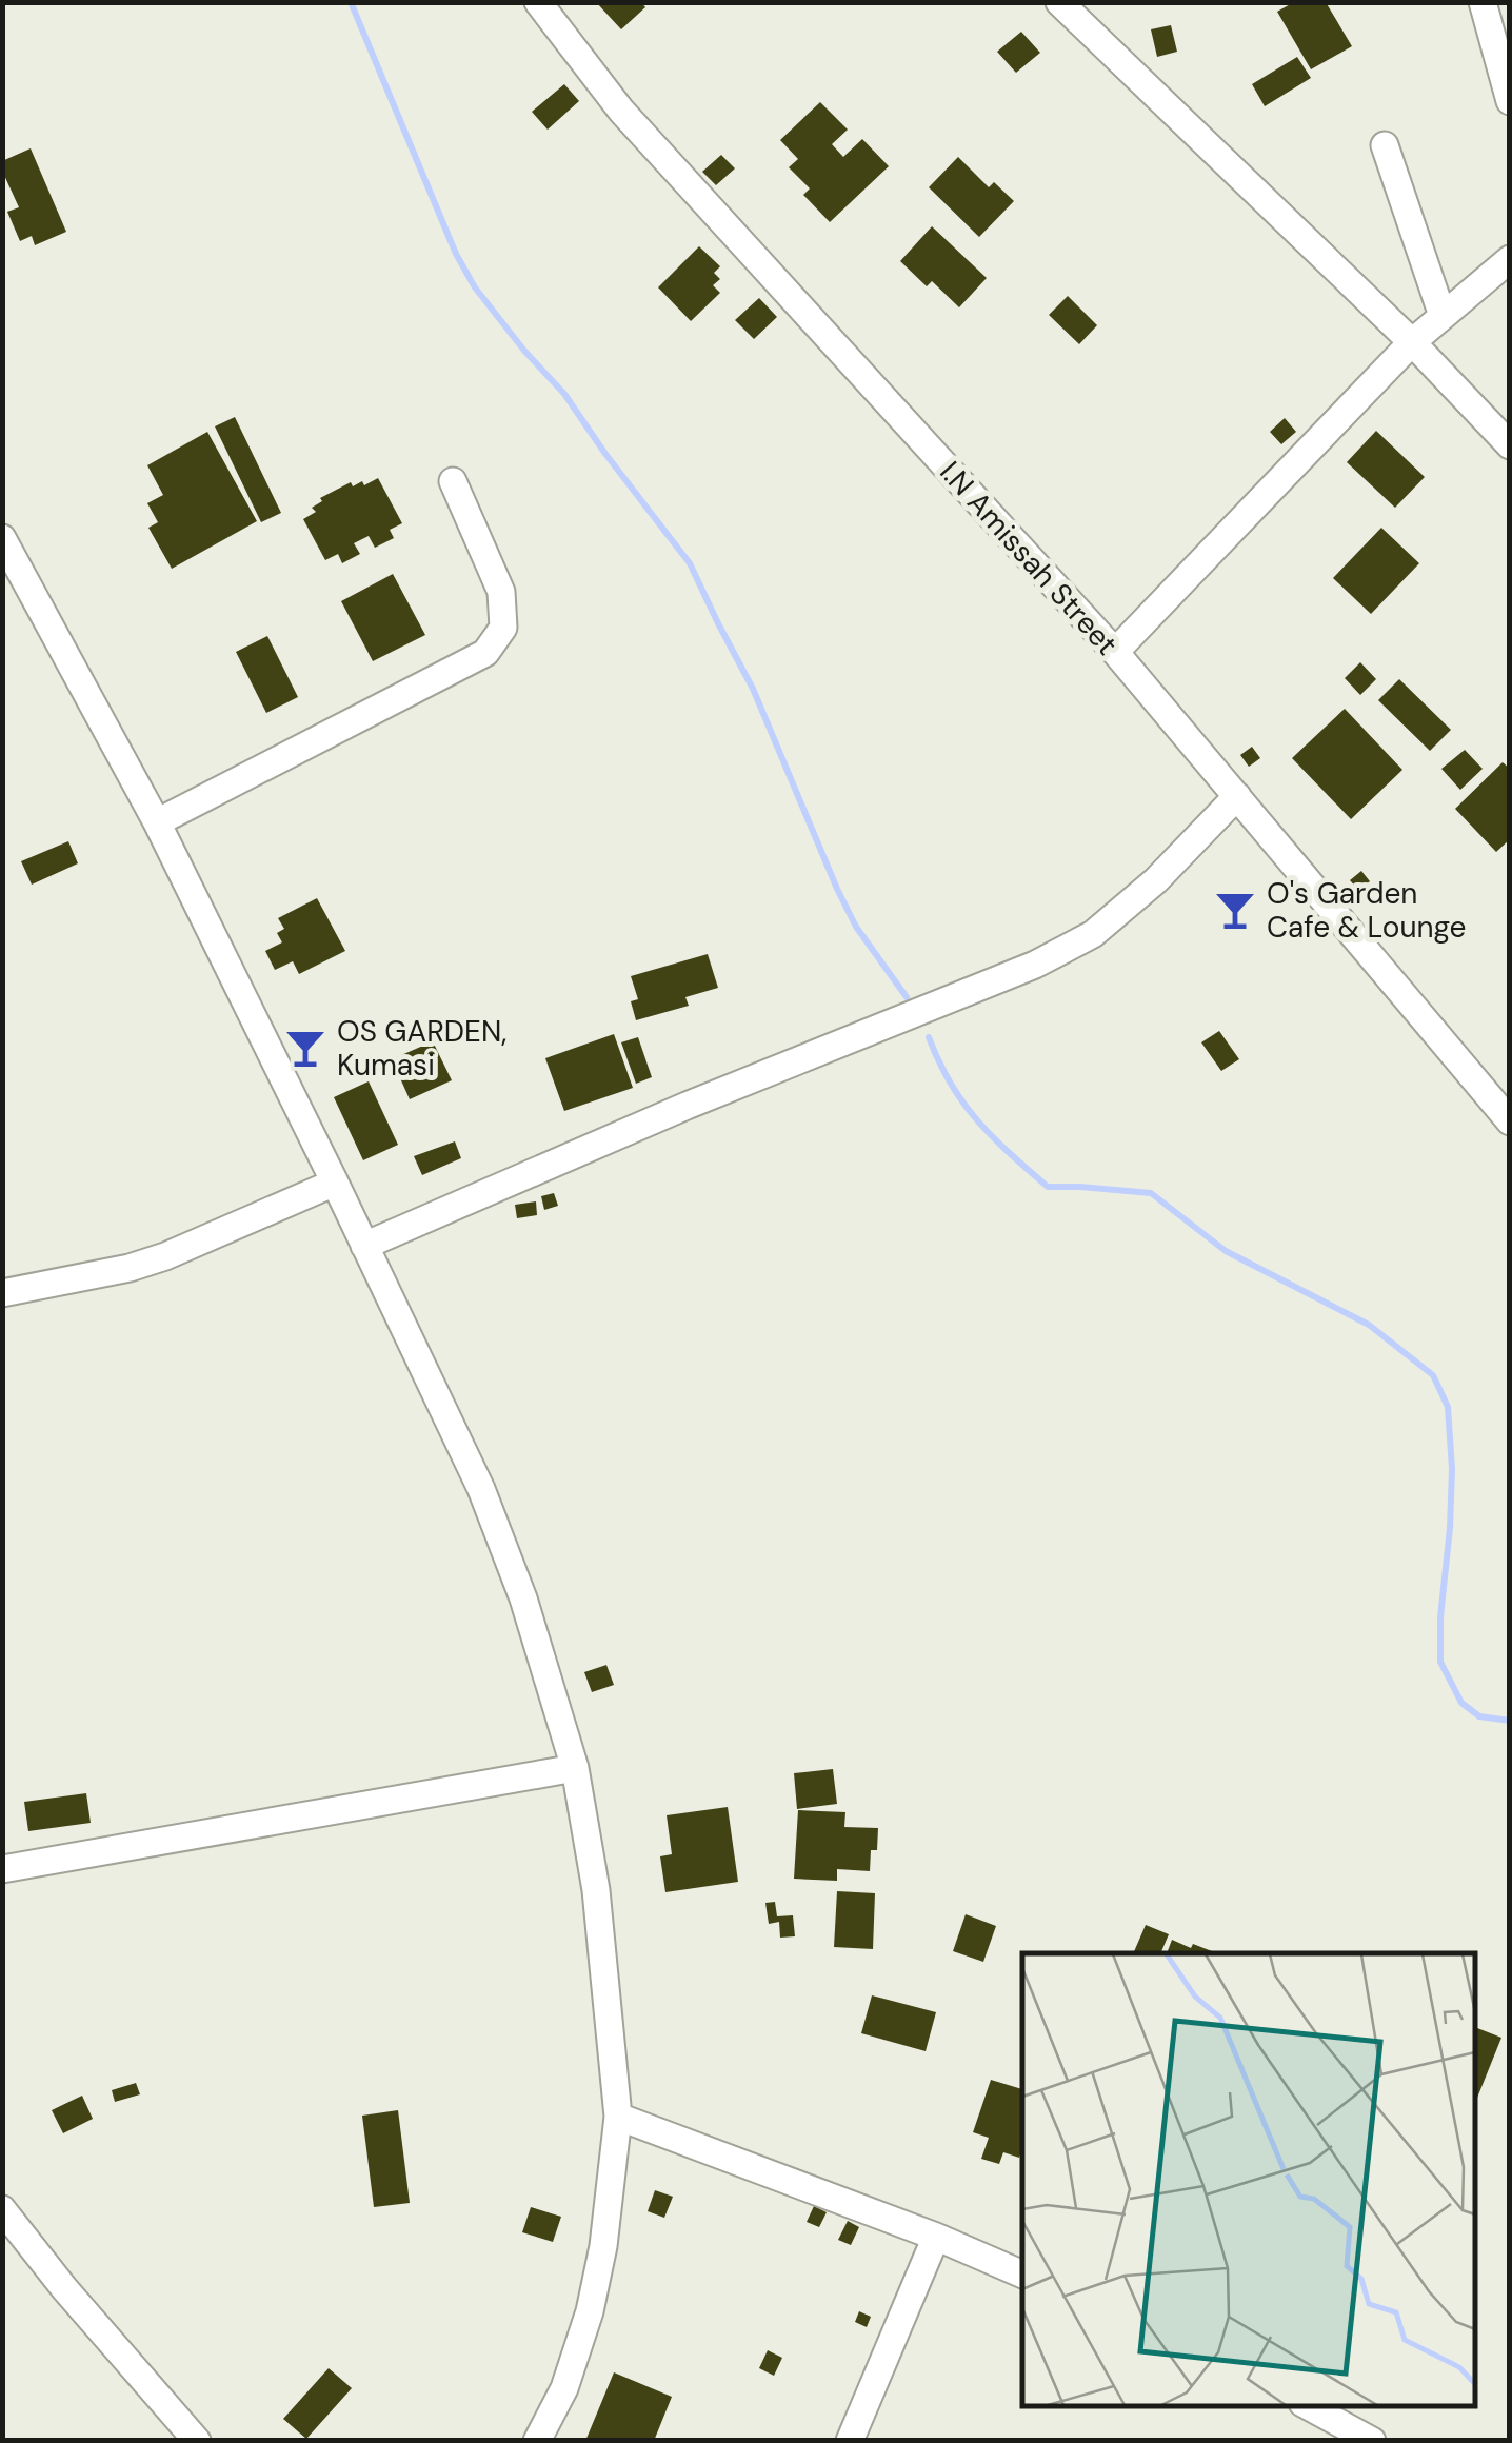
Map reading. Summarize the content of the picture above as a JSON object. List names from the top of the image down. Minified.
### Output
{"streets":{"street":["I.N Amissah Street"]},"places":{"bar":["O's Garden Cafe & Lounge","OS GARDEN, Kumasi"]}}
